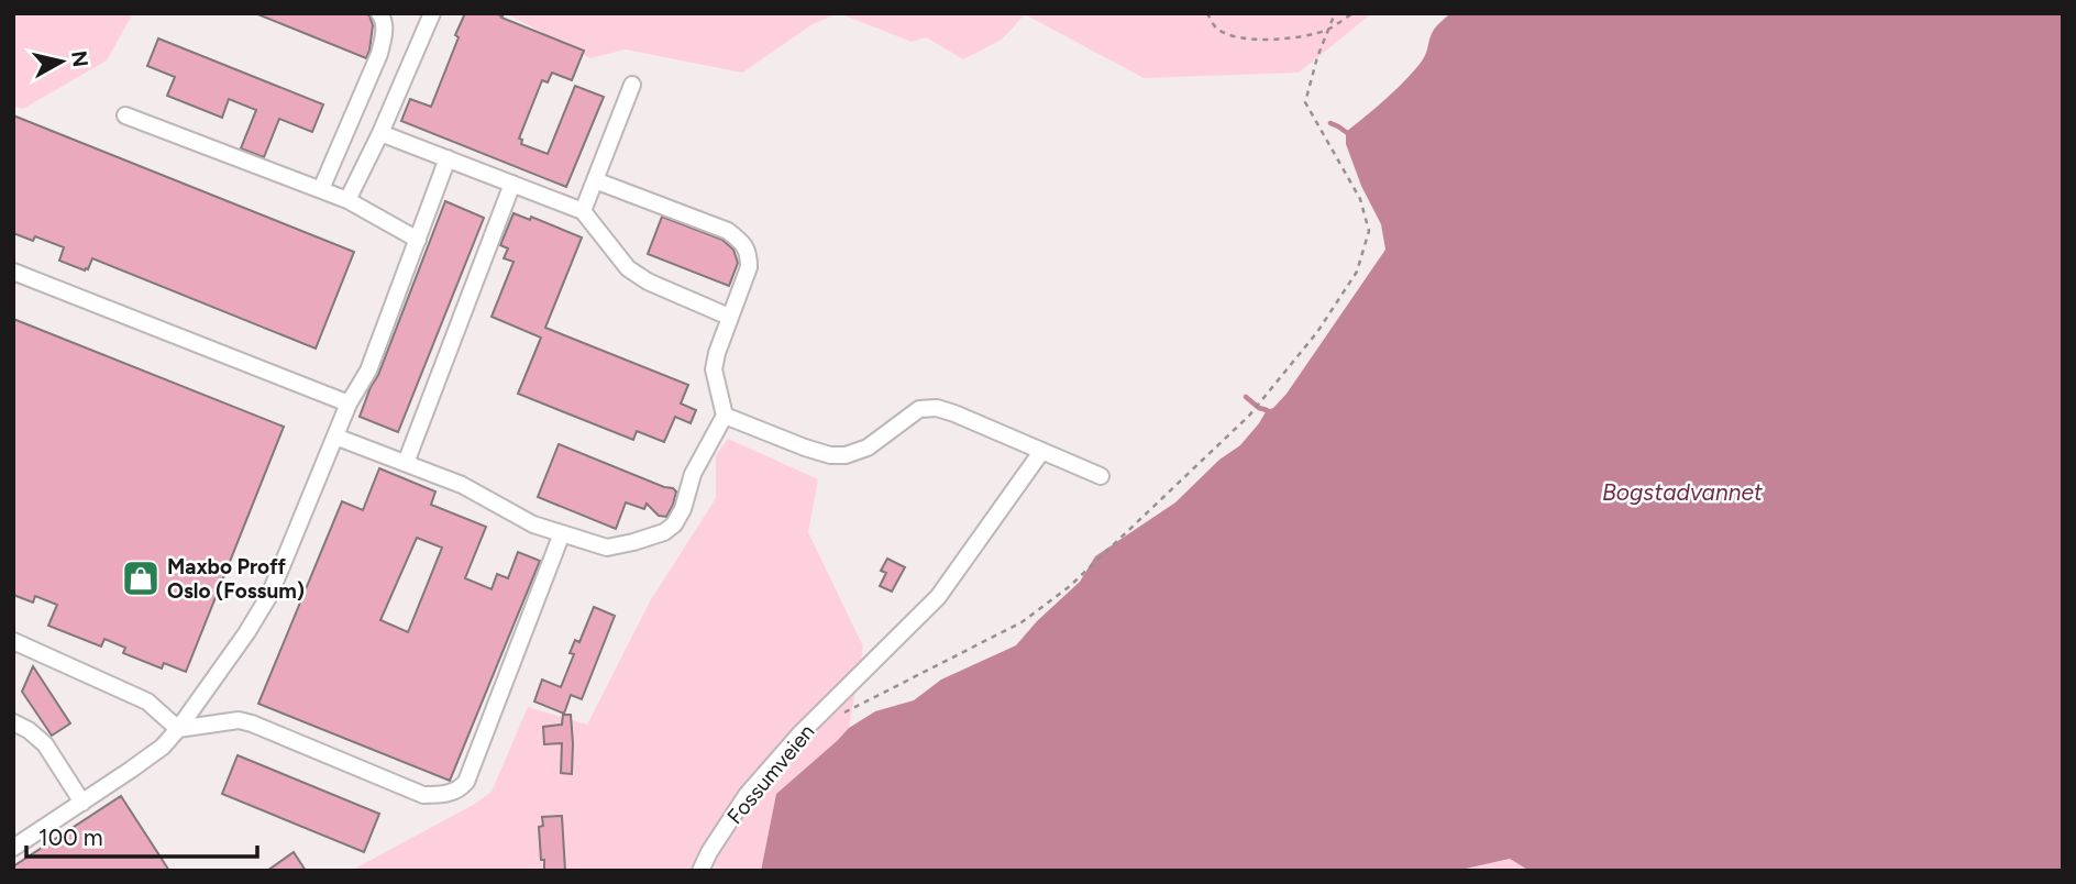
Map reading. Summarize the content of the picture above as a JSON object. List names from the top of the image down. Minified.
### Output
{"streets":{"street":["Fossumveien"]},"water":["Bogstadvannet"],"places":{"shop":["Maxbo Proff Oslo (Fossum)"]},"scale_bar":"100 m","north":"right"}
